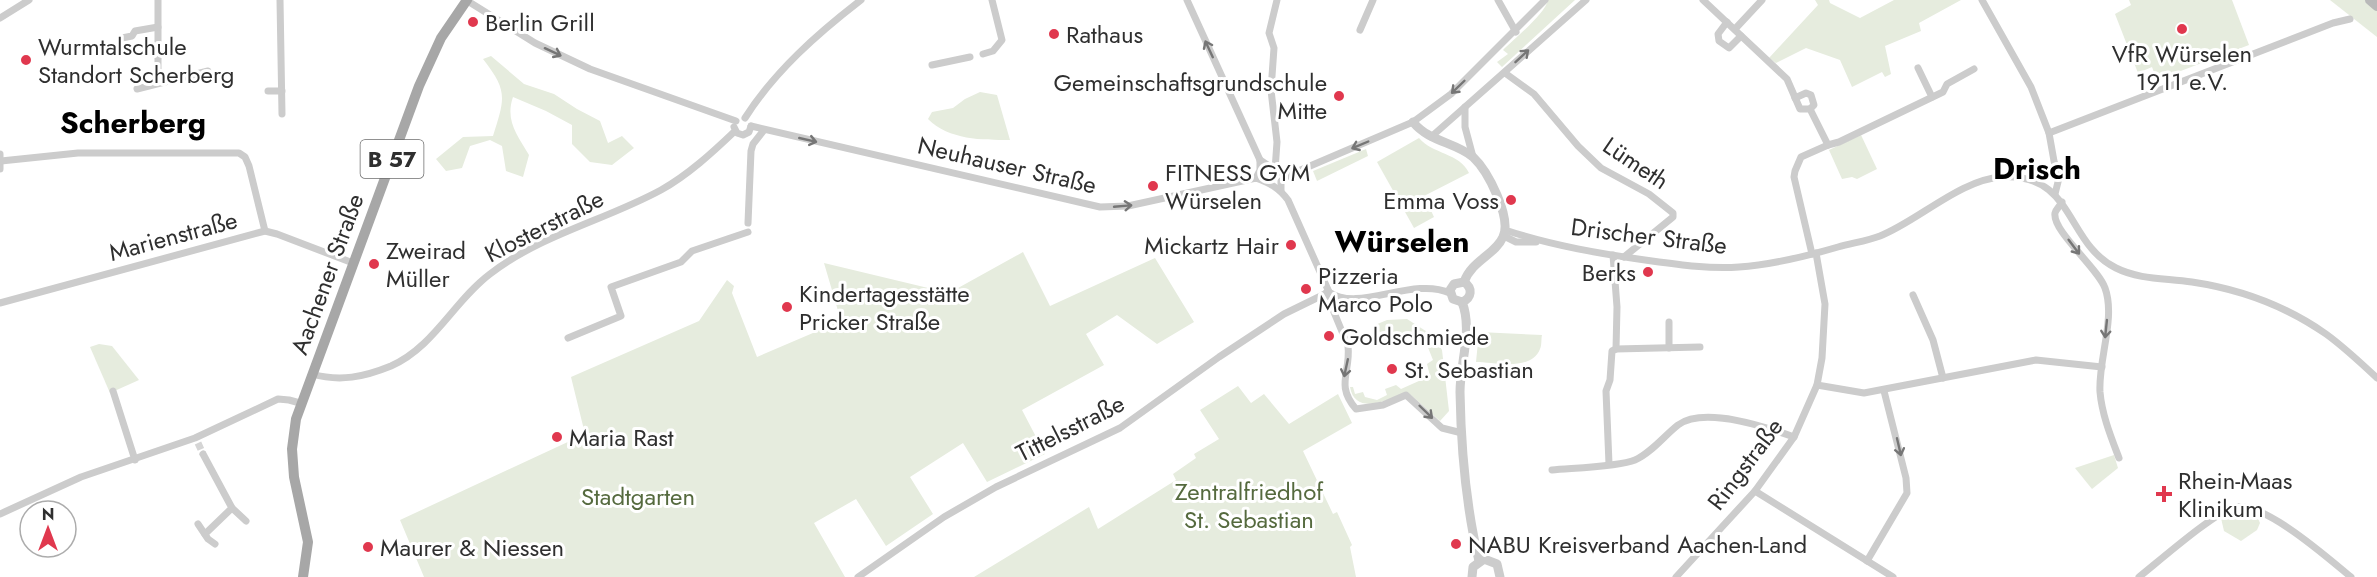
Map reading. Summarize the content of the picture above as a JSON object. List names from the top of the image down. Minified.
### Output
{"streets":{"main road":["B 57","Aachener Straße"],"street":["Lümeth","Neuhauser Straße","Klosterstraße","Marienstraße","Drischer Straße","Tittelsstraße","Ringstraße"]},"crossings":[["Lümeth","Drischer Straße"],["Neuhauser Straße","Klosterstraße"],["Klosterstraße","Aachener Straße"],["Marienstraße","Aachener Straße"],["Drischer Straße","Ringstraße"]],"one_way":["Neuhauser Straße"],"districts":["Scherberg","Drisch","Würselen"],"parks":["Zentralfriedhof St. Sebastian","Stadtgarten"],"places":{"other":["Berlin Grill","VfR Würselen 1911 e.V.","Rathaus","Wurmtalschule Standort Scherberg","Gemeinschaftsgrundschule Mitte","FITNESS GYM Würselen","Emma Voss","Mickartz Hair","Zweirad Müller","Berks","Pizzeria Marco Polo","Kindertagesstätte Pricker Straße","Goldschmiede","St. Sebastian","Maria Rast","NABU Kreisverband Aachen-Land","Maurer & Niessen"],"health":["Rhein-Maas Klinikum"]},"north":"top"}
